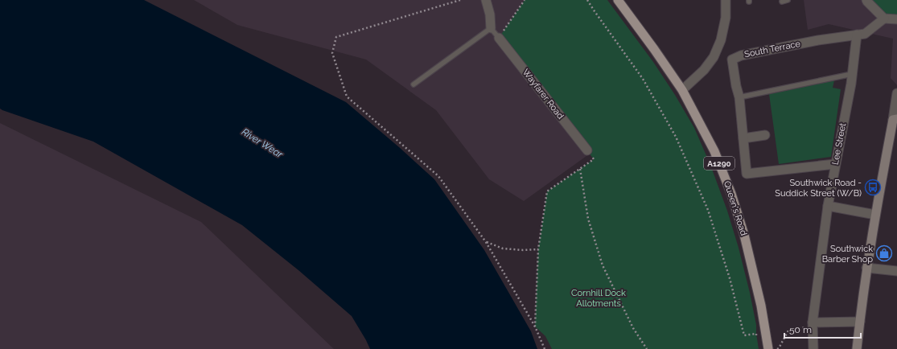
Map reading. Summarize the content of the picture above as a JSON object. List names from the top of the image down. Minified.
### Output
{"streets":{"main road":["A1290","Queen's Road"],"street":["South Terrace","Wayfarer Road","Lee Street"]},"crossings":[["South Terrace","Lee Street"]],"water":["River Wear"],"parks":["Cornhill Dock Allotments"],"places":{"bus stop":["Southwick Road - Suddick Street (W/B)"],"shop":["Southwick Barber Shop"]},"scale_bar":"50 m"}
